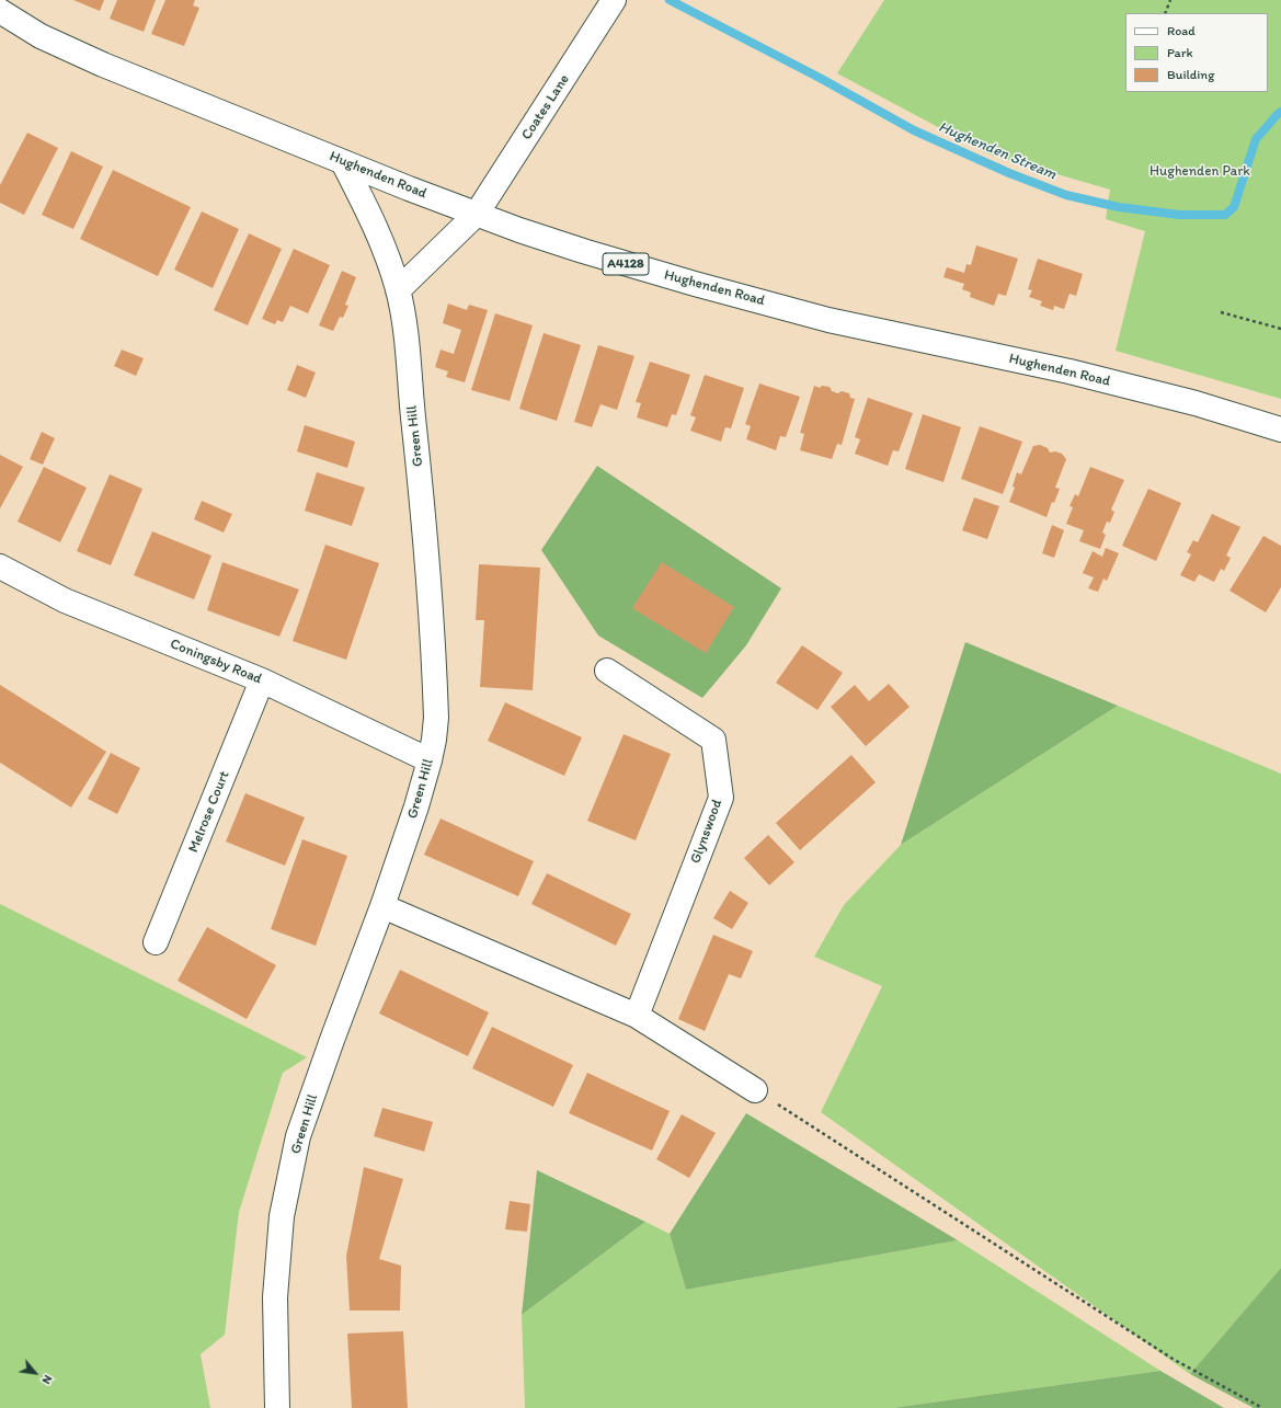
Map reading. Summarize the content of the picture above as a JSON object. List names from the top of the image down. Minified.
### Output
{"streets":{"street":["Coates Lane","Hughenden Road","A4128","Green Hill","Coningsby Road","Melrose Court","Glynswood"]},"crossings":[["Coates Lane","Hughenden Road"],["Coates Lane","Green Hill"],["Hughenden Road","Green Hill"],["Green Hill","Coningsby Road"],["Coningsby Road","Melrose Court"]],"water":["Hughenden Stream"],"parks":["Hughenden Park"],"legend":["Road","Park","Building"],"north":"bottom right"}
